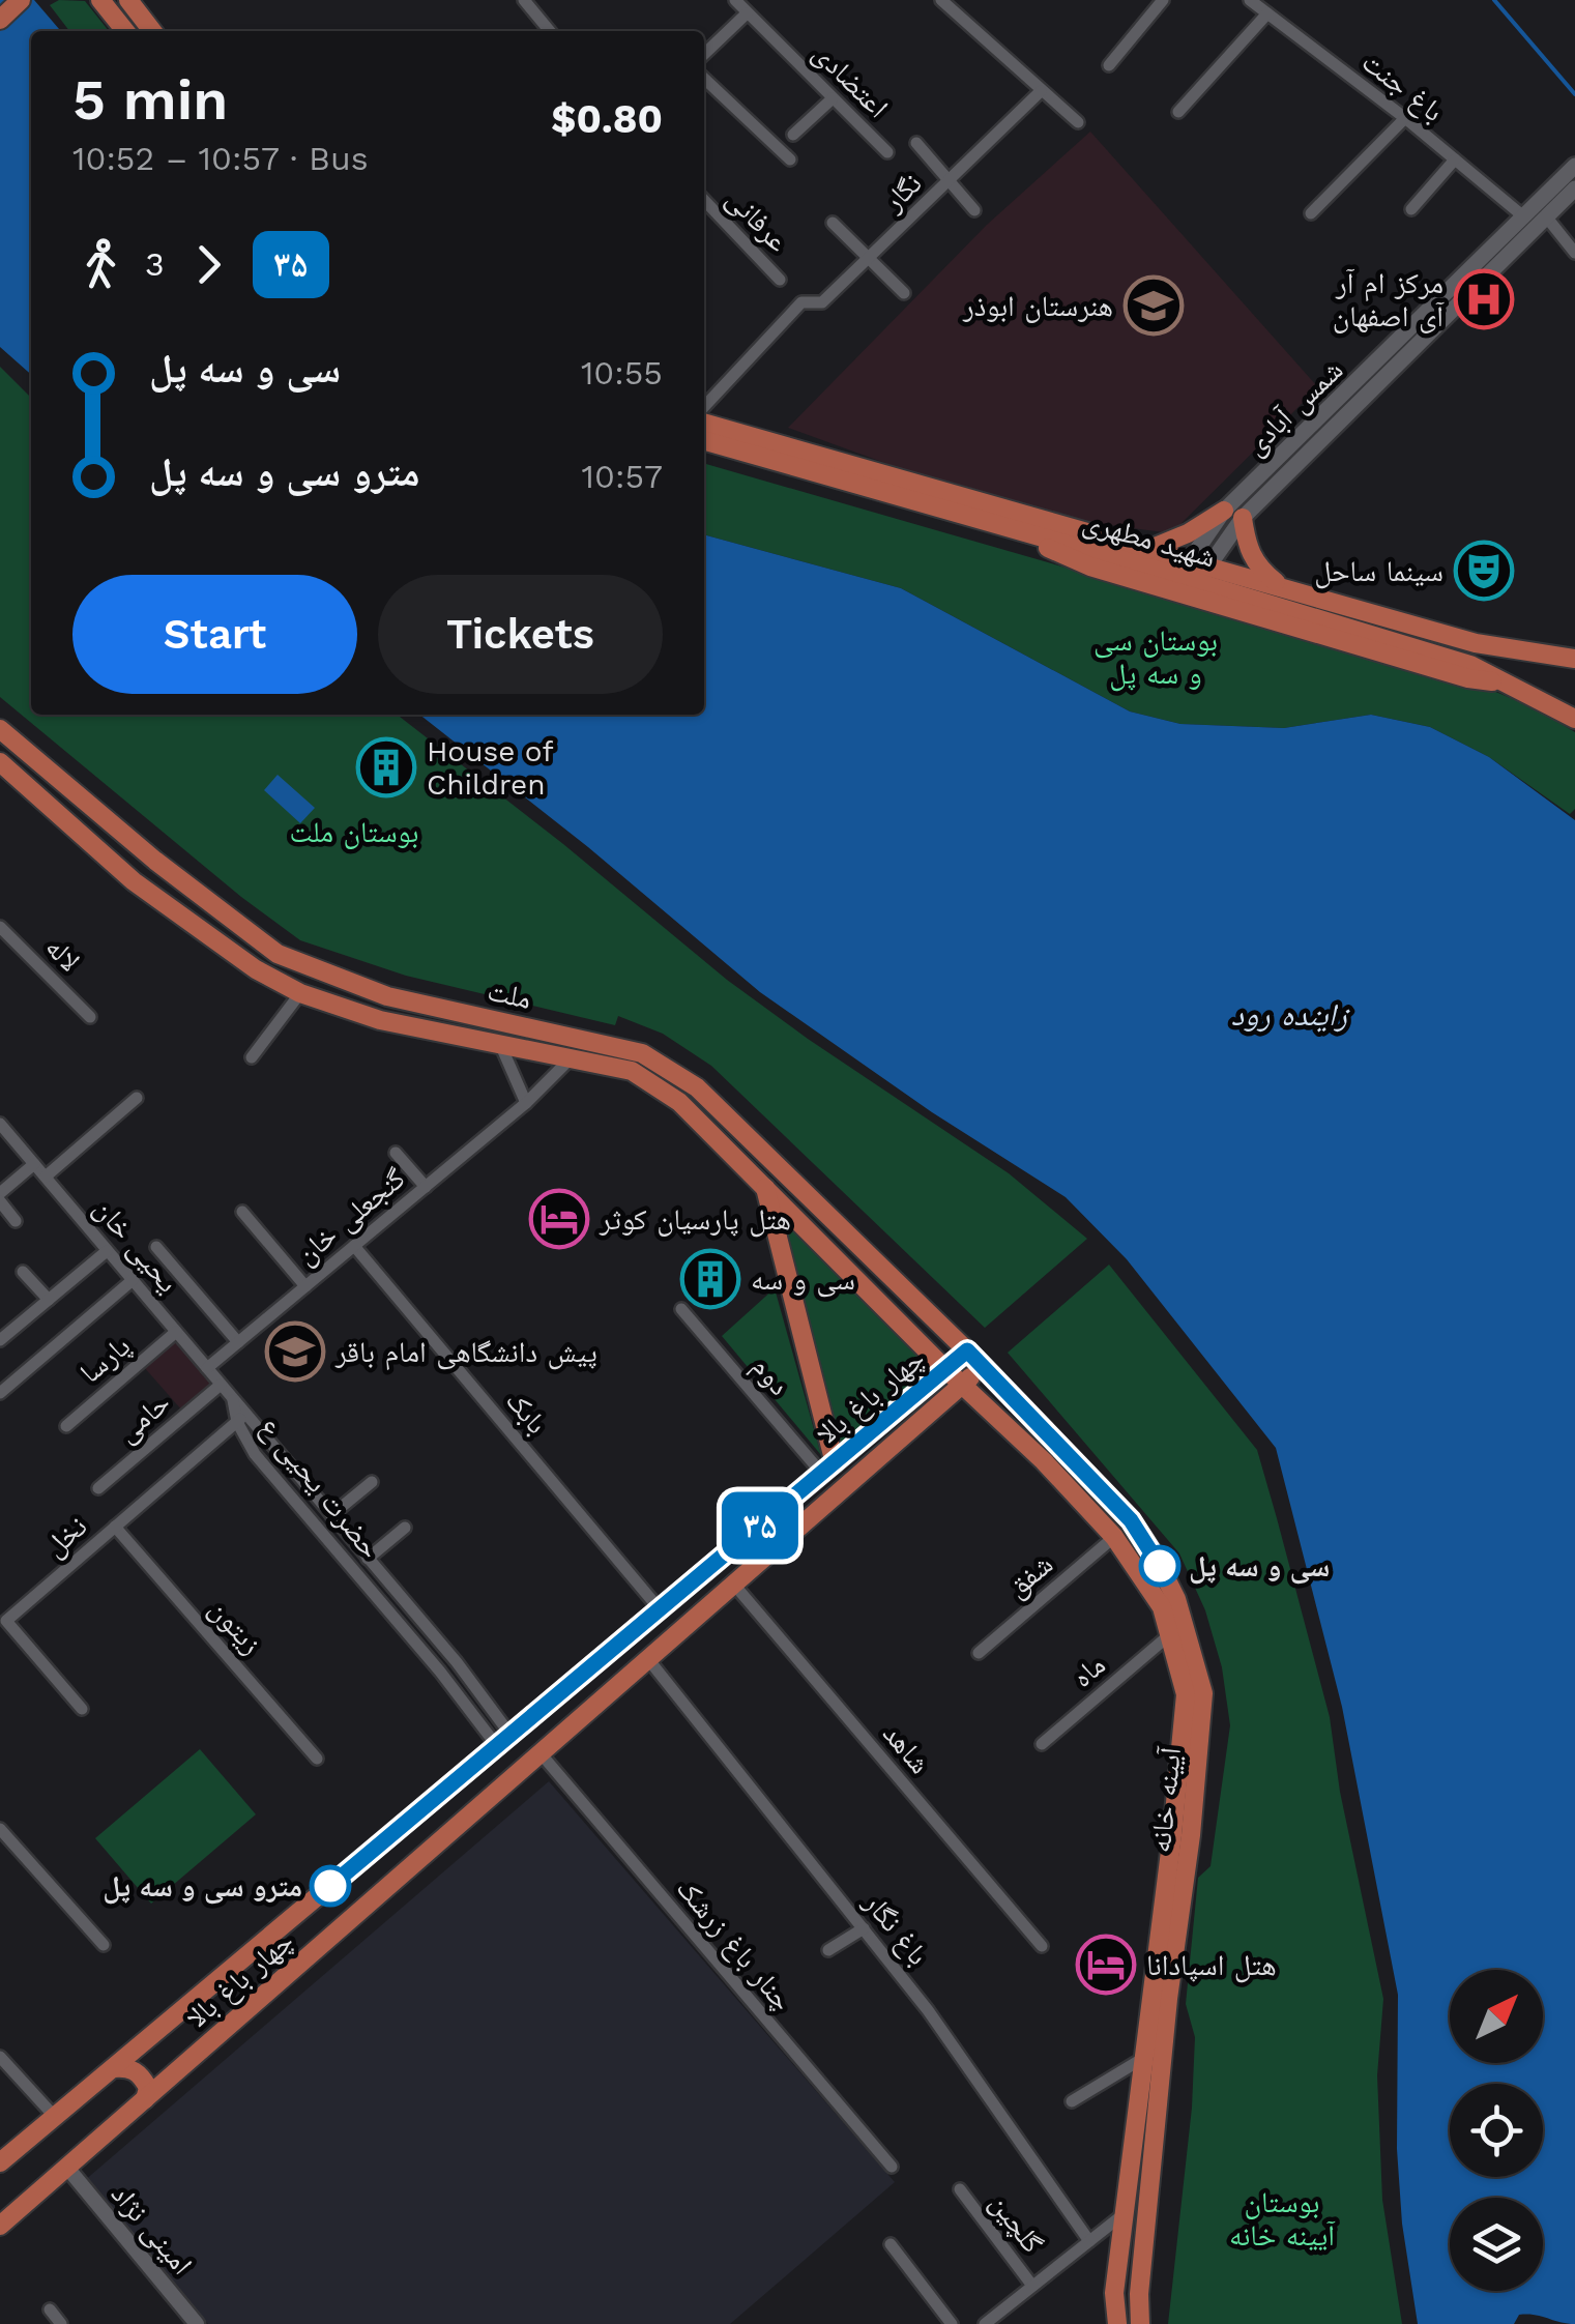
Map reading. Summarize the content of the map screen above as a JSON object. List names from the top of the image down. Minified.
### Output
{"streets":{"main road":["شمس آبادی","شهید مطهری","ملت","چهار باغ بالا","آیینه خانه"],"street":["اعتضادی","باغ جنت","نگار","عرفانی","لاله","گنجعلی خان","یحیی خان","پارسا","دوم","بابک","حامی","حضرت یحیی ع","نخل","شفق","زیتون","ماه","شاهد","باغ نگار","چنار باغ زرشک","گلچین","امینی نژاد"]},"crossings":[["باغ جنت","شمس آبادی"],["شمس آبادی","شهید مطهری"],["ملت","گنجعلی خان"],["ملت","چهار باغ بالا"],["ملت","آیینه خانه"],["گنجعلی خان","یحیی خان"],["گنجعلی خان","بابک"],["یحیی خان","پارسا"],["یحیی خان","حامی"],["یحیی خان","حضرت یحیی ع"],["دوم","چهار باغ بالا"],["چهار باغ بالا","بابک"],["چهار باغ بالا","حضرت یحیی ع"],["چهار باغ بالا","شاهد"],["چهار باغ بالا","آیینه خانه"],["چهار باغ بالا","باغ نگار"],["چهار باغ بالا","چنار باغ زرشک"],["چهار باغ بالا","امینی نژاد"],["حضرت یحیی ع","نخل"],["نخل","زیتون"],["شفق","آیینه خانه"],["ماه","آیینه خانه"]],"water":["زاینده رود"],"parks":["بوستان سی و سه پل","بوستان ملت","بوستان آیینه خانه"],"places":{"hospital":["مرکز ام آر آی اصفهان"],"school or university":["هنرستان ابوذر","پیش دانشگاهی امام باقر"],"theatre":["سینما ساحل"],"building":["House of Children","سی و سه"],"hotel":["هتل پارسیان کوثر","هتل اسپادانا"],"other":["سی و سه پل","مترو سی و سه پل"]},"lines":["bus line ۳۵"],"north":"top right","page":{"on_map":"۳۵","heading":["5 min","10:52 – 10:57 · Bus","$0.80"],"legs":["3","۳۵"],"list":[{"name":"سی و سه پل","value":"10:55"},{"name":"مترو سی و سه پل","value":"10:57"}],"buttons":["Start","Tickets"]}}
